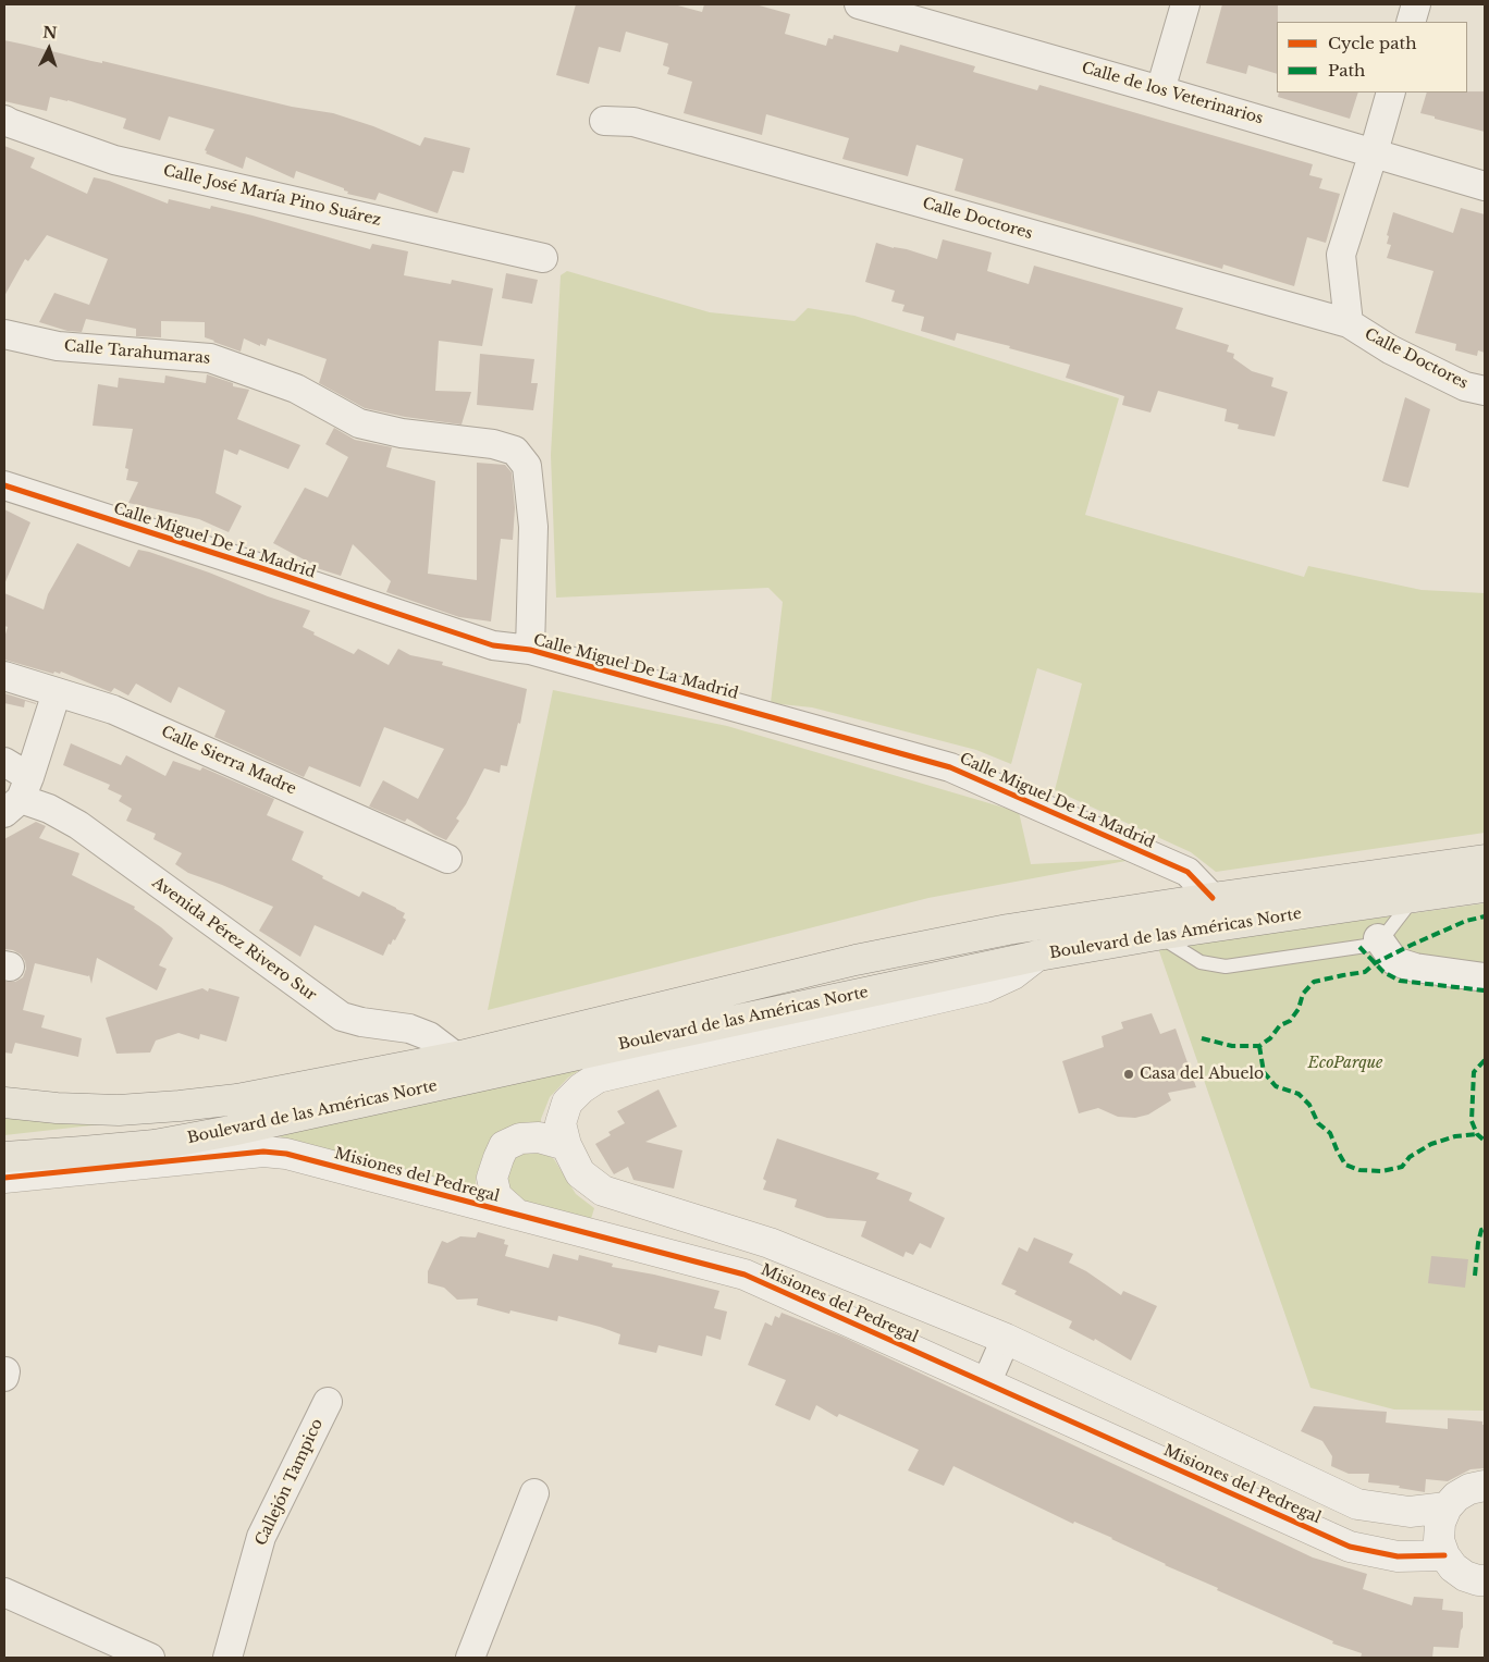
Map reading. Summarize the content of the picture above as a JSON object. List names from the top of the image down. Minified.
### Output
{"streets":{"main road":["Boulevard de las Américas Norte"],"street":["Calle de los Veterinarios","Calle José María Pino Suárez","Calle Doctores","Calle Tarahumaras","Calle Miguel De La Madrid","Calle Sierra Madre","Avenida Pérez Rivero Sur","Misiones del Pedregal","Callejón Tampico"]},"crossings":[["Calle de los Veterinarios","Calle Doctores"],["Calle Tarahumaras","Calle Miguel De La Madrid"],["Calle Miguel De La Madrid","Boulevard de las Américas Norte"],["Boulevard de las Américas Norte","Avenida Pérez Rivero Sur"],["Boulevard de las Américas Norte","Misiones del Pedregal"]],"parks":["EcoParque"],"places":["Casa del Abuelo"],"legend":["Cycle path","Path"],"north":"top"}
